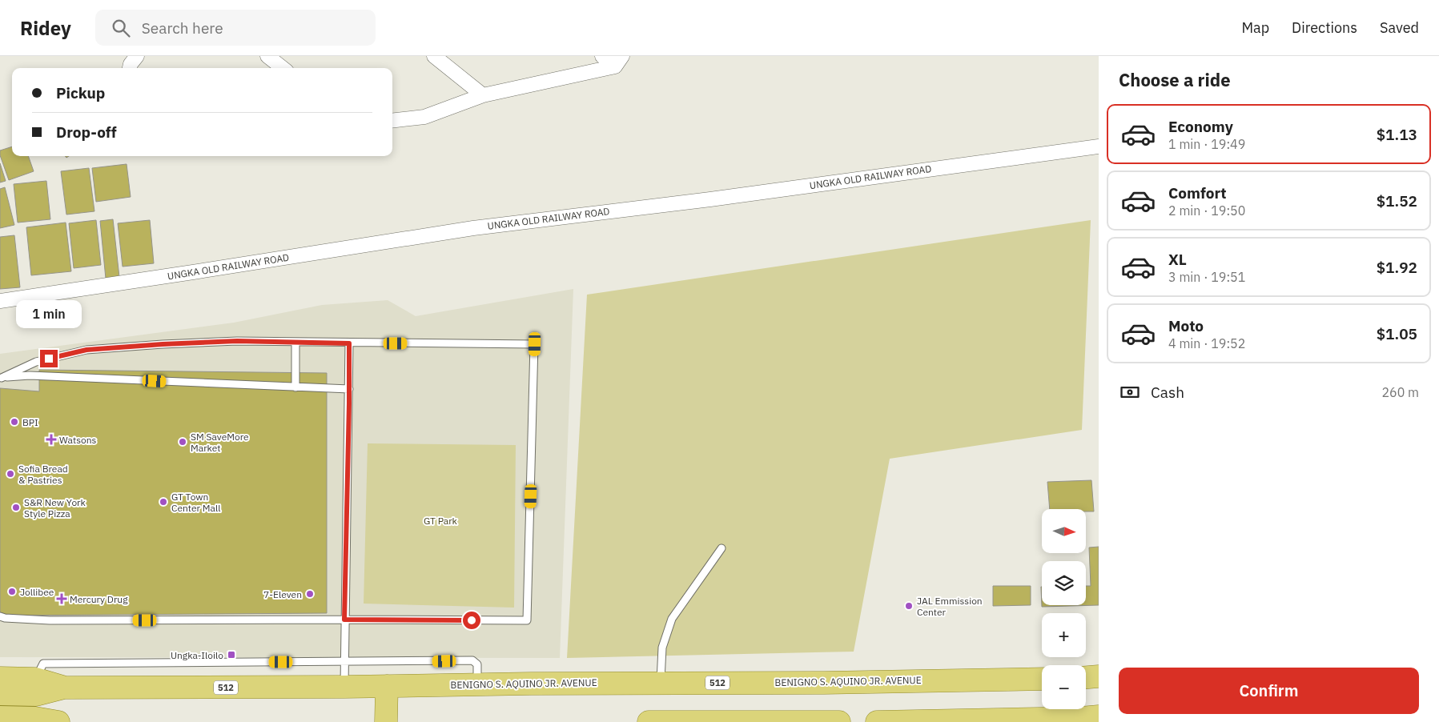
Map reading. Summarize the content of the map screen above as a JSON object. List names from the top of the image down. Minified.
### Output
{"streets":{"main road":["BENIGNO S. AQUINO JR. AVENUE","512"],"street":["UNGKA OLD RAILWAY ROAD"]},"crossings":[["BENIGNO S. AQUINO JR. AVENUE","512"]],"parks":["GT Park"],"places":{"other":["BPI","SM SaveMore Market","Sofia Bread & Pastries","GT Town Center Mall","S&R New York Style Pizza","Jollibee","7-Eleven","JAL Emmission Center"],"health":["Watsons","Mercury Drug"],"transit":["Ungka-Iloilo"]},"north":"right","page":{"header":"Ridey","search":"Search here","nav":["Map","Directions","Saved"],"heading":"Choose a ride","banner":["Pickup","Drop-off"],"list":[{"name":"Economy","note":"1 min · 19:49","value":"$1.13"},{"name":"Comfort","note":"2 min · 19:50","value":"$1.52"},{"name":"XL","note":"3 min · 19:51","value":"$1.92"},{"name":"Moto","note":"4 min · 19:52","value":"$1.05"}],"bubble":"1 min","pay":["Cash","260 m"],"map_buttons":["+","−"],"buttons":"Confirm"}}
